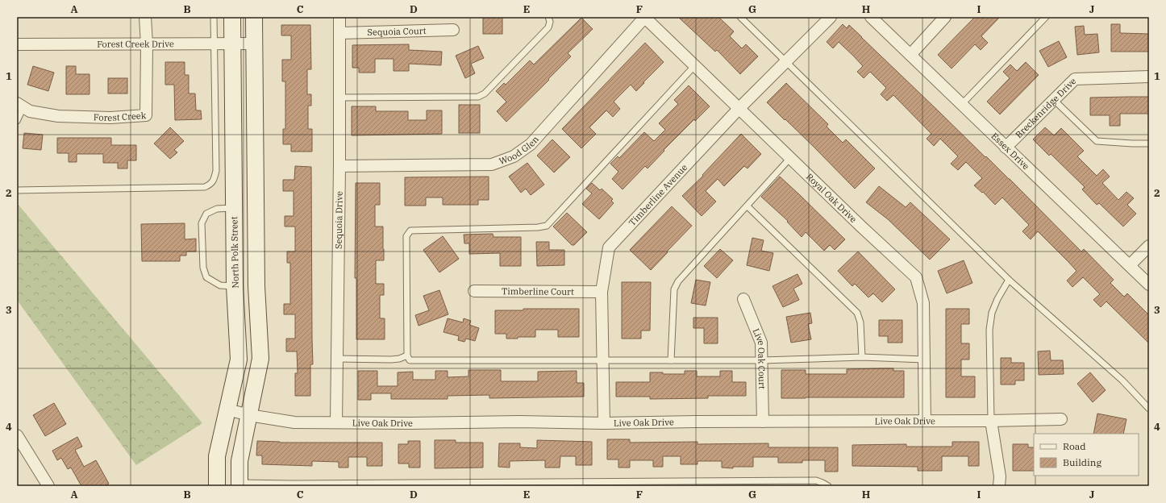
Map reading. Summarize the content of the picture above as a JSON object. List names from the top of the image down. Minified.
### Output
{"streets":{"main road":["North Polk Street"],"street":["Sequoia Court","Forest Creek Drive","Breckenridge Drive","Forest Creek","Wood Glen","Essex Drive","Timberline Avenue","Royal Oak Drive","Sequoia Drive","Timberline Court","Live Oak Court","Live Oak Drive"]},"crossings":[["Sequoia Court","Sequoia Drive"],["Forest Creek Drive","Forest Creek"],["Forest Creek Drive","North Polk Street"],["Breckenridge Drive","Essex Drive"],["Wood Glen","Royal Oak Drive"],["Wood Glen","Sequoia Drive"],["Timberline Avenue","Royal Oak Drive"],["Timberline Avenue","Timberline Court"],["Timberline Avenue","Live Oak Drive"],["Royal Oak Drive","Live Oak Drive"],["Sequoia Drive","Live Oak Drive"],["North Polk Street","Live Oak Drive"],["Live Oak Court","Live Oak Drive"]],"legend":["Road","Building"],"grid":{"columns":["A","B","C","D","E","F","G","H","I","J"],"rows":["1","2","3","4"]}}
